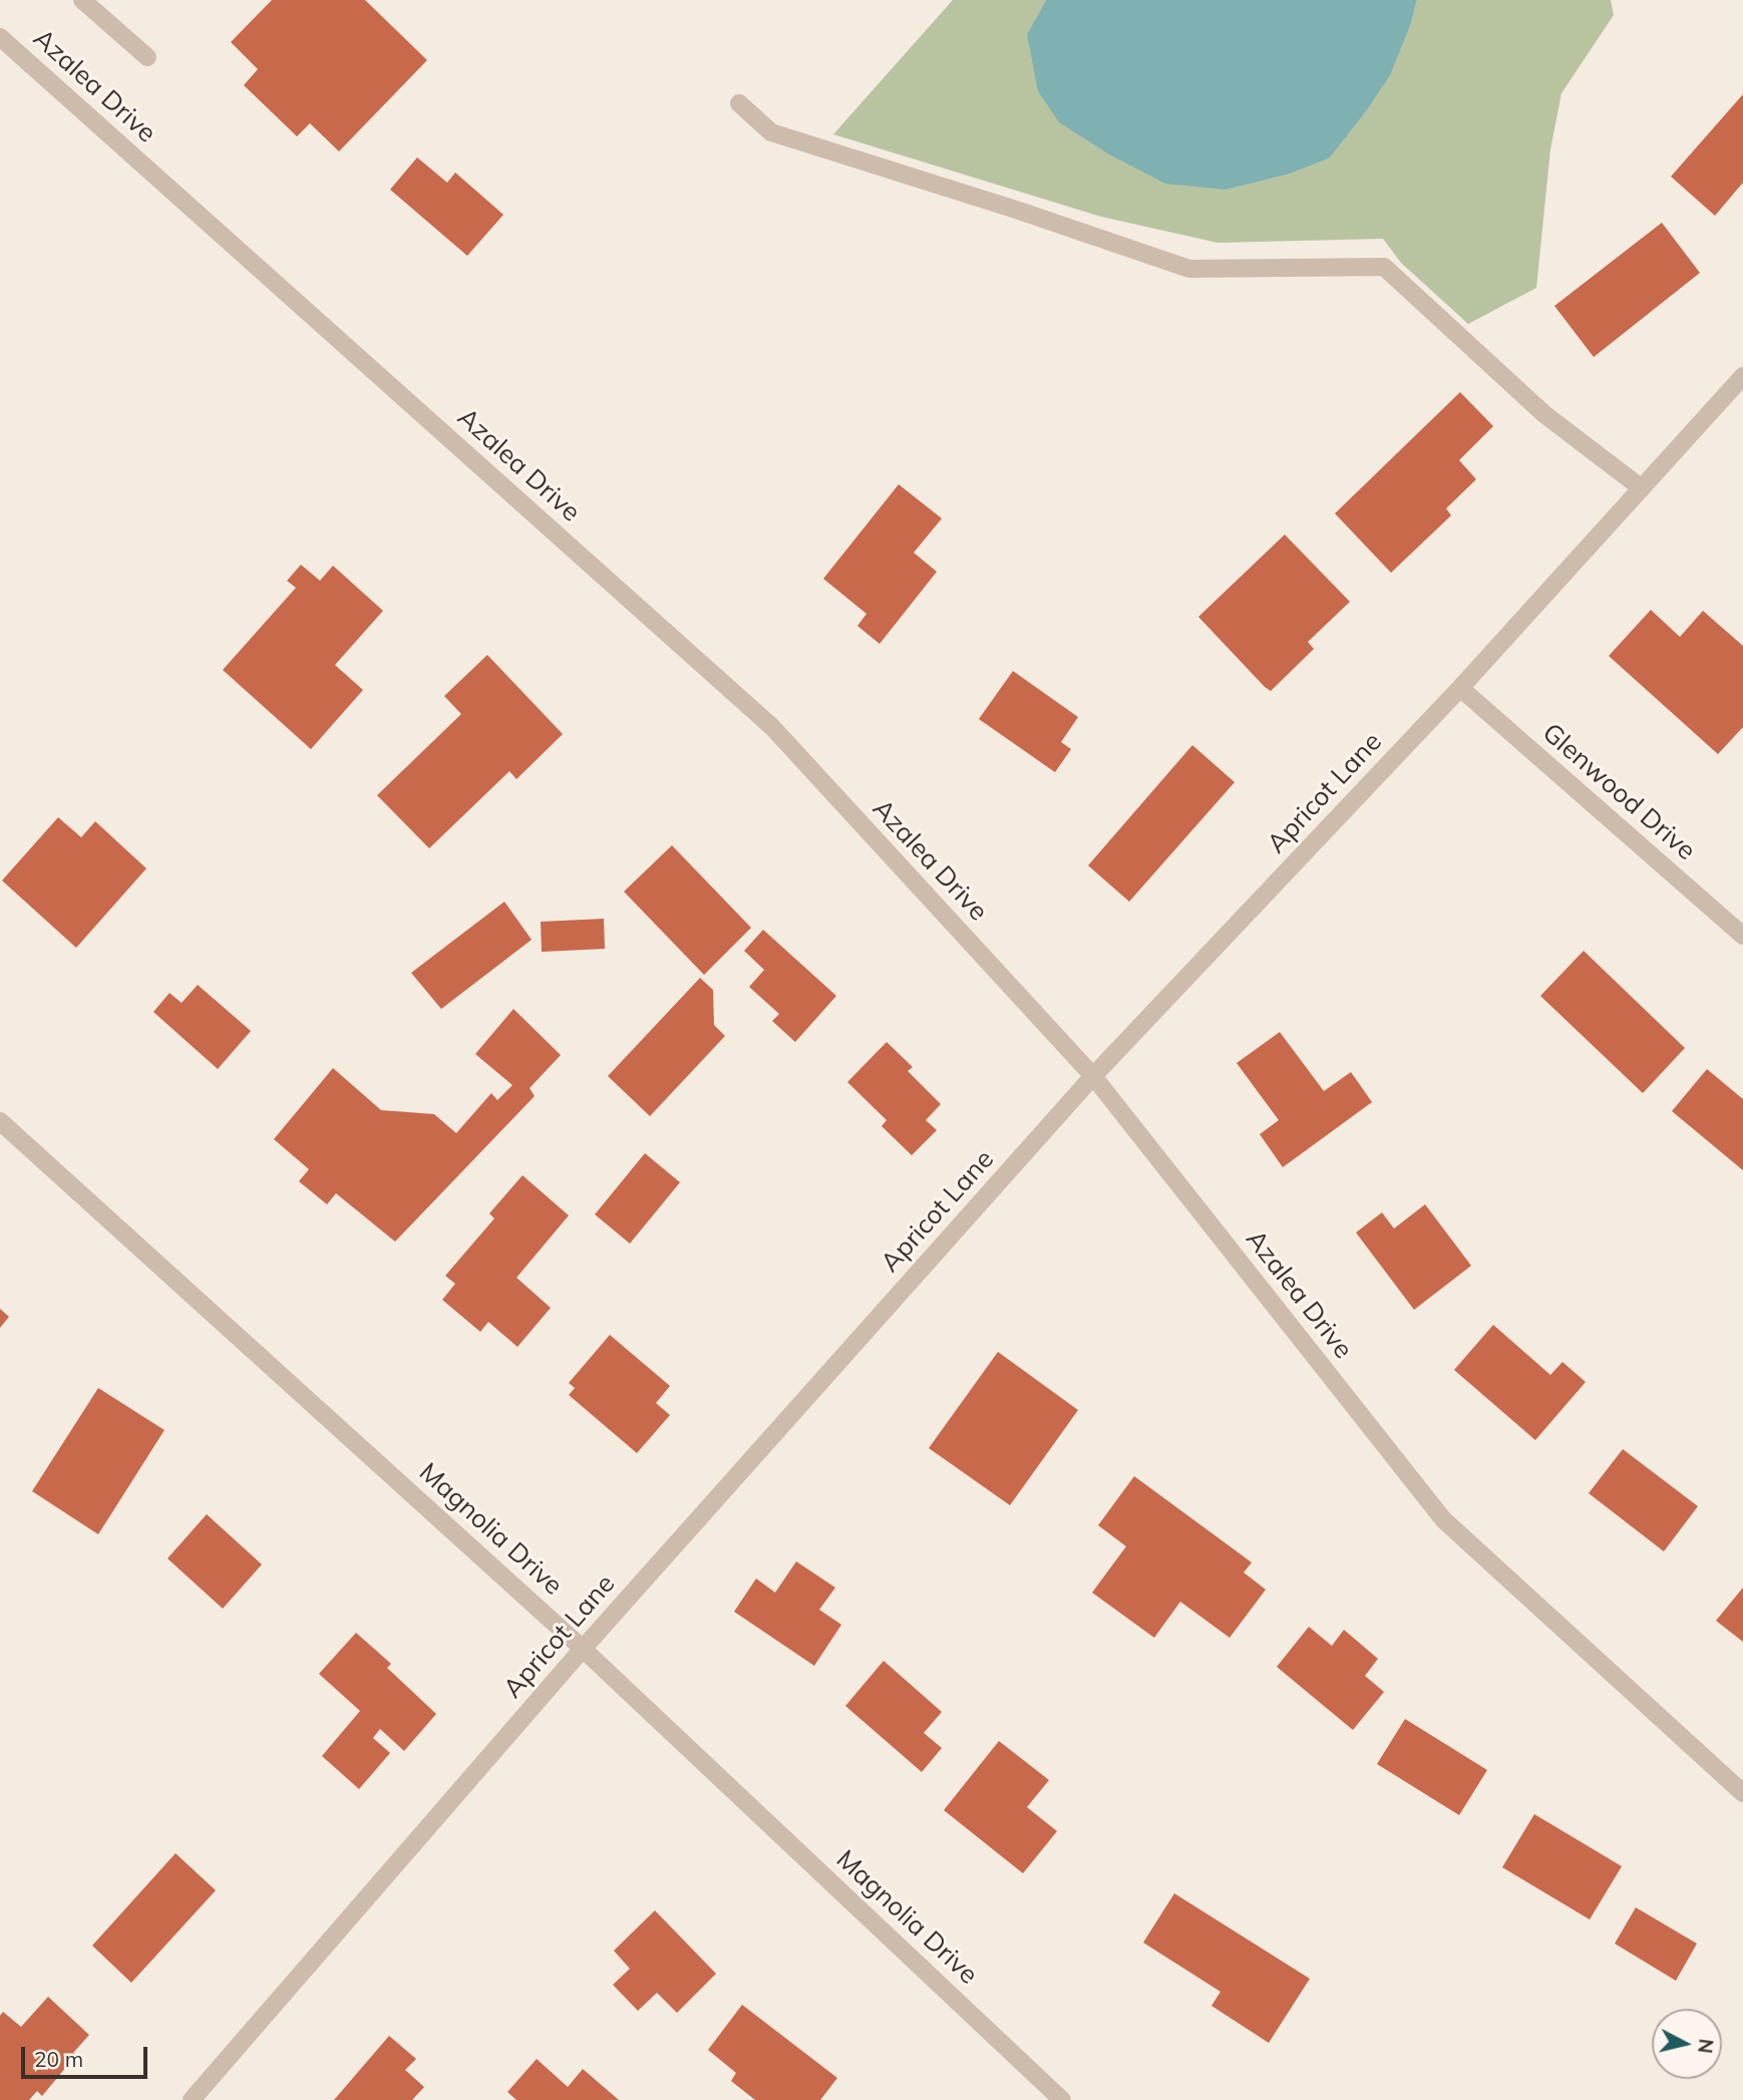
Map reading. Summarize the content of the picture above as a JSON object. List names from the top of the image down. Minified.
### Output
{"streets":{"street":["Azalea Drive","Glenwood Drive","Apricot Lane","Magnolia Drive"]},"crossings":[["Azalea Drive","Apricot Lane"],["Glenwood Drive","Apricot Lane"],["Apricot Lane","Magnolia Drive"]],"scale_bar":"20 m","north":"right"}
